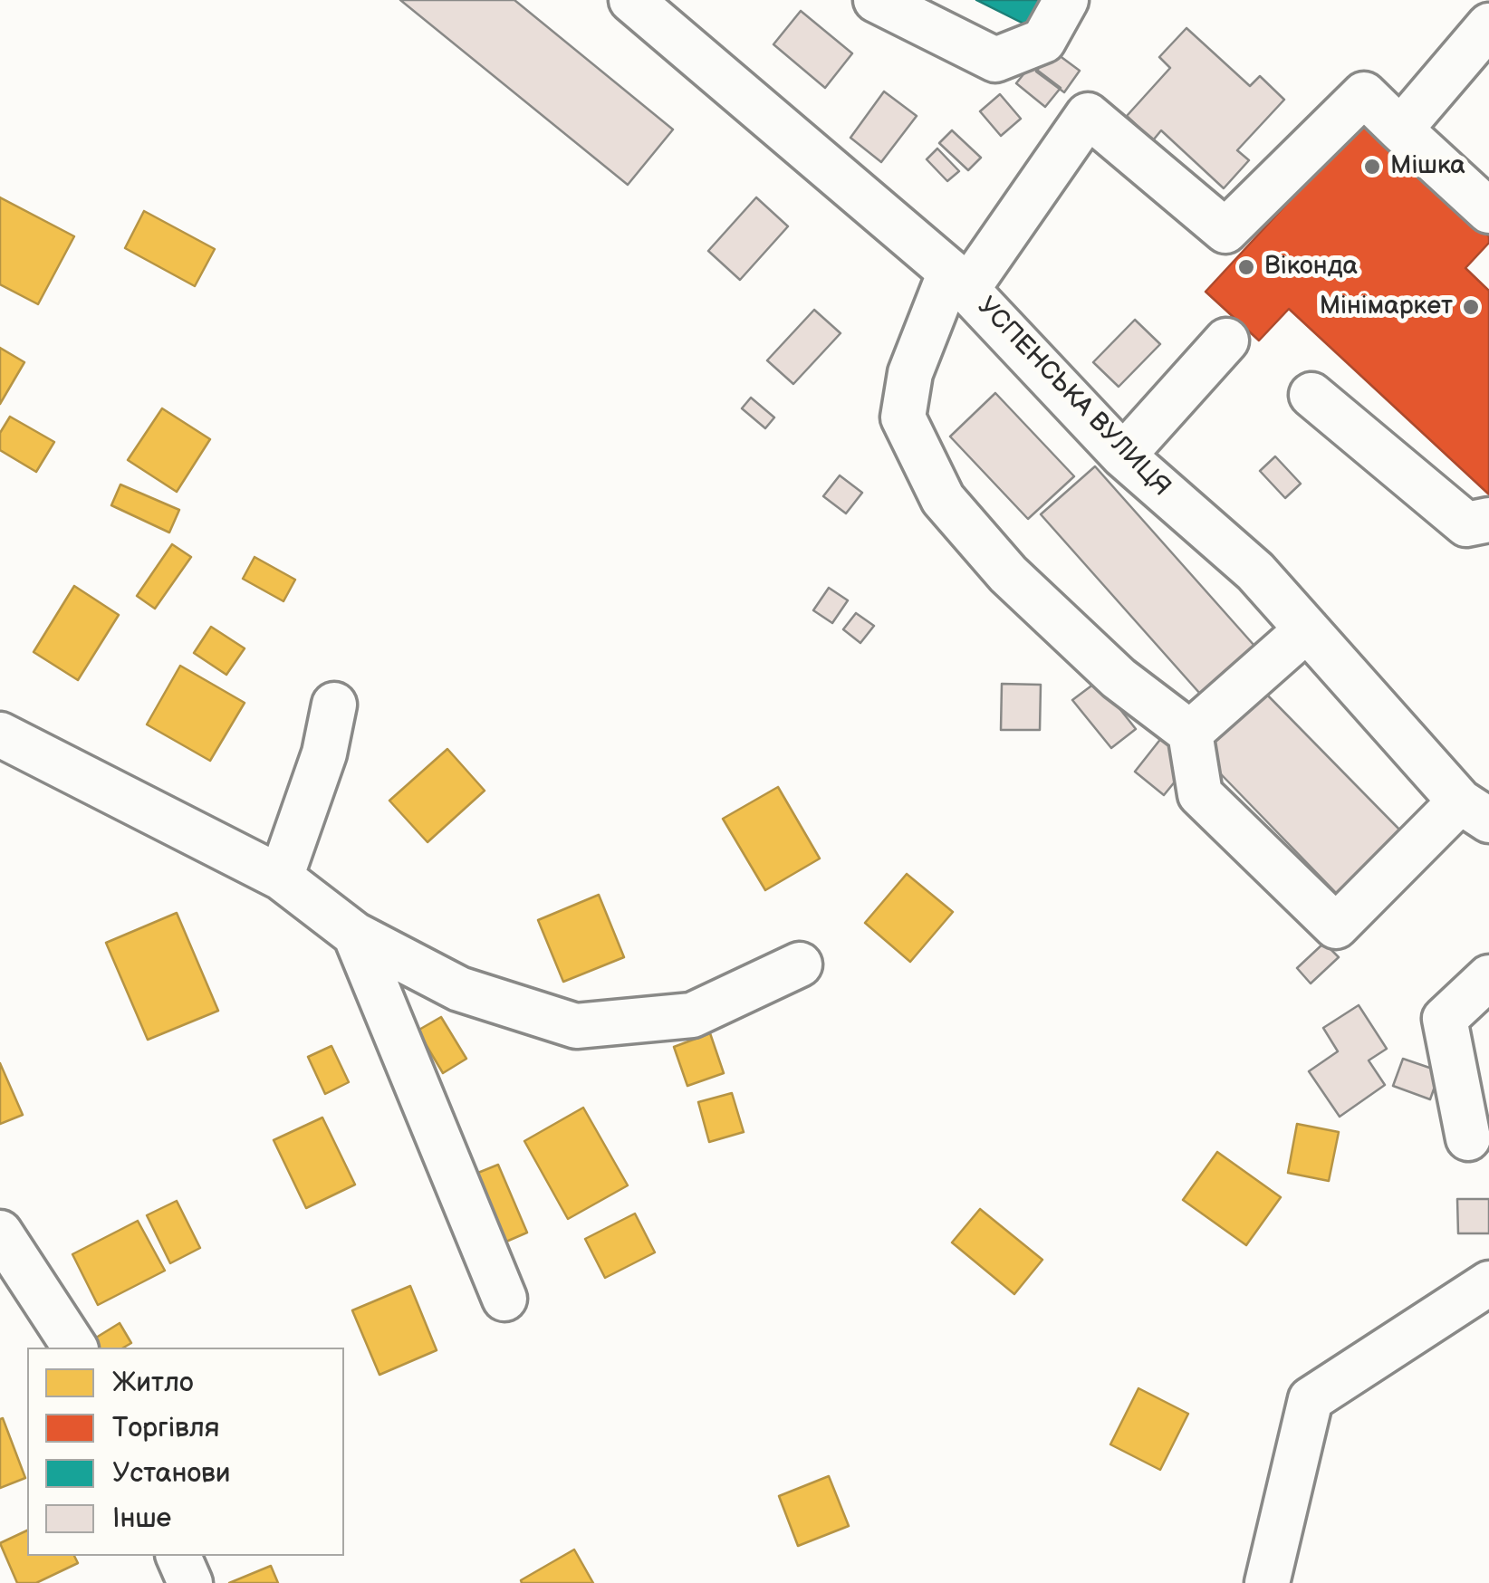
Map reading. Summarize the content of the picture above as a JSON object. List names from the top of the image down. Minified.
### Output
{"streets":{"street":["УСПЕНСЬКА ВУЛИЦЯ"]},"places":["Мішка","Віконда","Мінімаркет"],"legend":["Житло","Торгівля","Установи","Інше"]}
